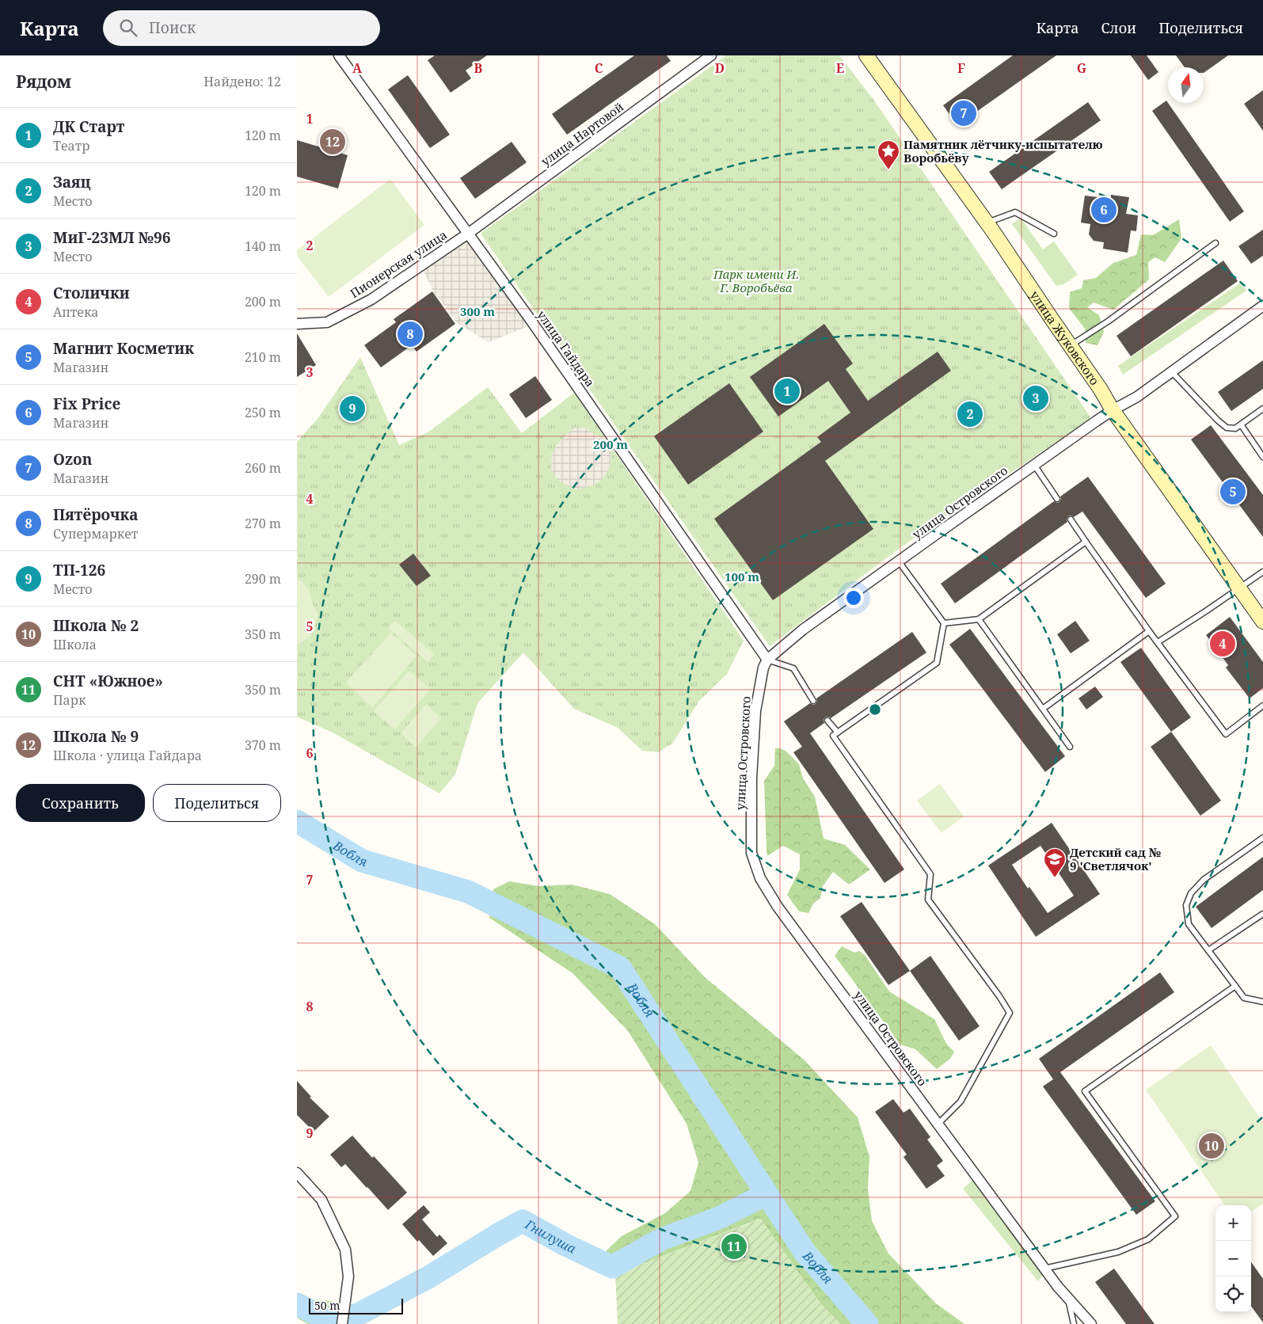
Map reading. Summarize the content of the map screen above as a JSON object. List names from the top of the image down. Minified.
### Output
{"streets":{"street":["улица Нартовой","Пионерская улица","улица Жуковского","улица Гайдара","улица Островского"]},"crossings":[["улица Нартовой","Пионерская улица"],["улица Нартовой","улица Гайдара"],["Пионерская улица","улица Гайдара"],["улица Жуковского","улица Островского"],["улица Гайдара","улица Островского"]],"water":["Вобля","Гнилуша"],"parks":["Парк имени И. Г. Воробьёва"],"places":{"place":["Памятник лётчику-испытателю Воробьёву"],"school or university":["Детский сад № 9 'Светлячок'"]},"scale_bar":"50 m","north":"top","page":{"header":"Карта","search":"Поиск","nav":["Карта","Слои","Поделиться"],"heading":["Рядом","Найдено: 12"],"pins":["7","12","6","8","1","3","9","2","5","4","10","11"],"list":[{"mark":"1","name":"ДК Старт","note":"Театр","value":"120 m"},{"mark":"2","name":"Заяц","note":"Место","value":"120 m"},{"mark":"3","name":"МиГ-23МЛ №96","note":"Место","value":"140 m"},{"mark":"4","name":"Столички","note":"Аптека","value":"200 m"},{"mark":"5","name":"Магнит Косметик","note":"Магазин","value":"210 m"},{"mark":"6","name":"Fix Price","note":"Магазин","value":"250 m"},{"mark":"7","name":"Ozon","note":"Магазин","value":"260 m"},{"mark":"8","name":"Пятёрочка","note":"Супермаркет","value":"270 m"},{"mark":"9","name":"ТП-126","note":"Место","value":"290 m"},{"mark":"10","name":"Школа № 2","note":"Школа","value":"350 m"},{"mark":"11","name":"СНТ «Южное»","note":"Парк","value":"350 m"},{"mark":"12","name":"Школа № 9","note":"Школа · улица Гайдара","value":"370 m"}],"buttons":["Сохранить","Поделиться"],"map_buttons":["+","−"],"scale":"50 m"},"grid":{"columns":["A","B","C","D","E","F","G"],"rows":["1","2","3","4","5","6","7","8","9"]},"rings":["300 m","200 m","100 m"]}
